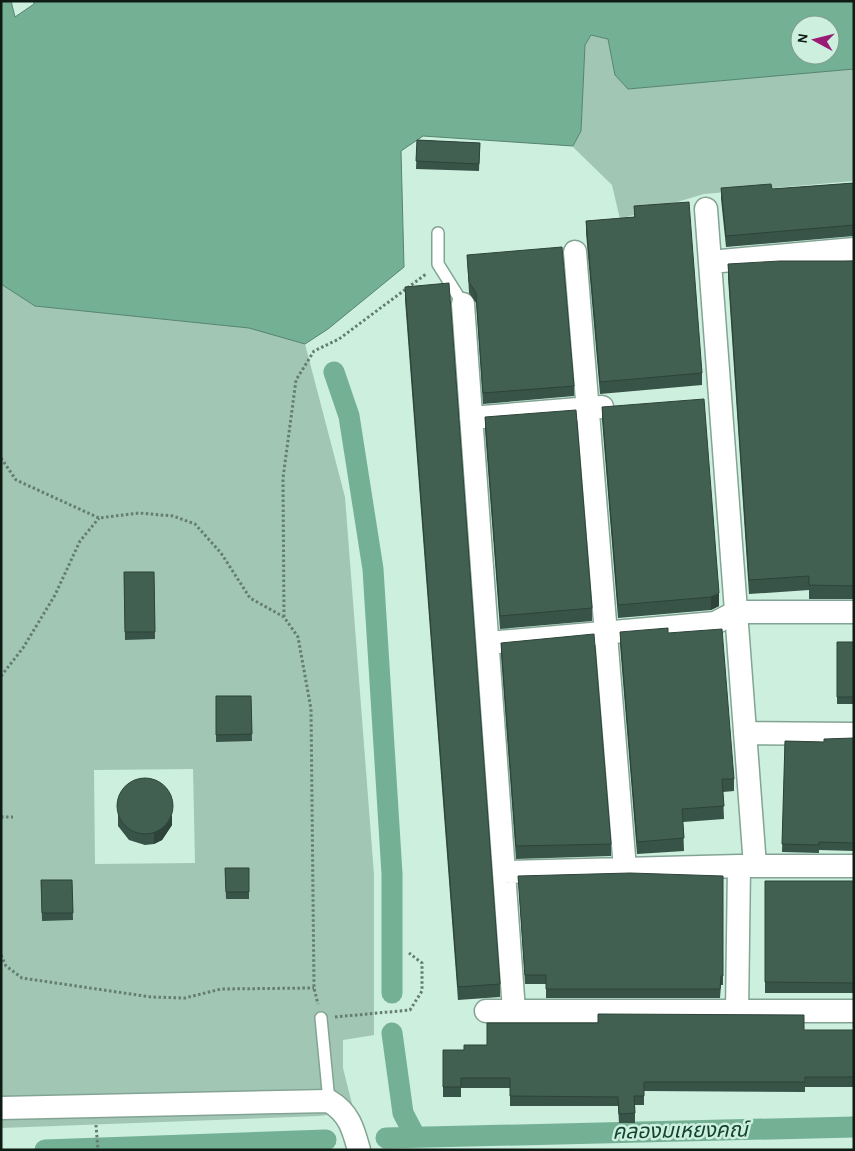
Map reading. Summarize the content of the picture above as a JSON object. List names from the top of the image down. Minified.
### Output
{"water":["คลองมเหยงคณ์"],"north":"left"}
